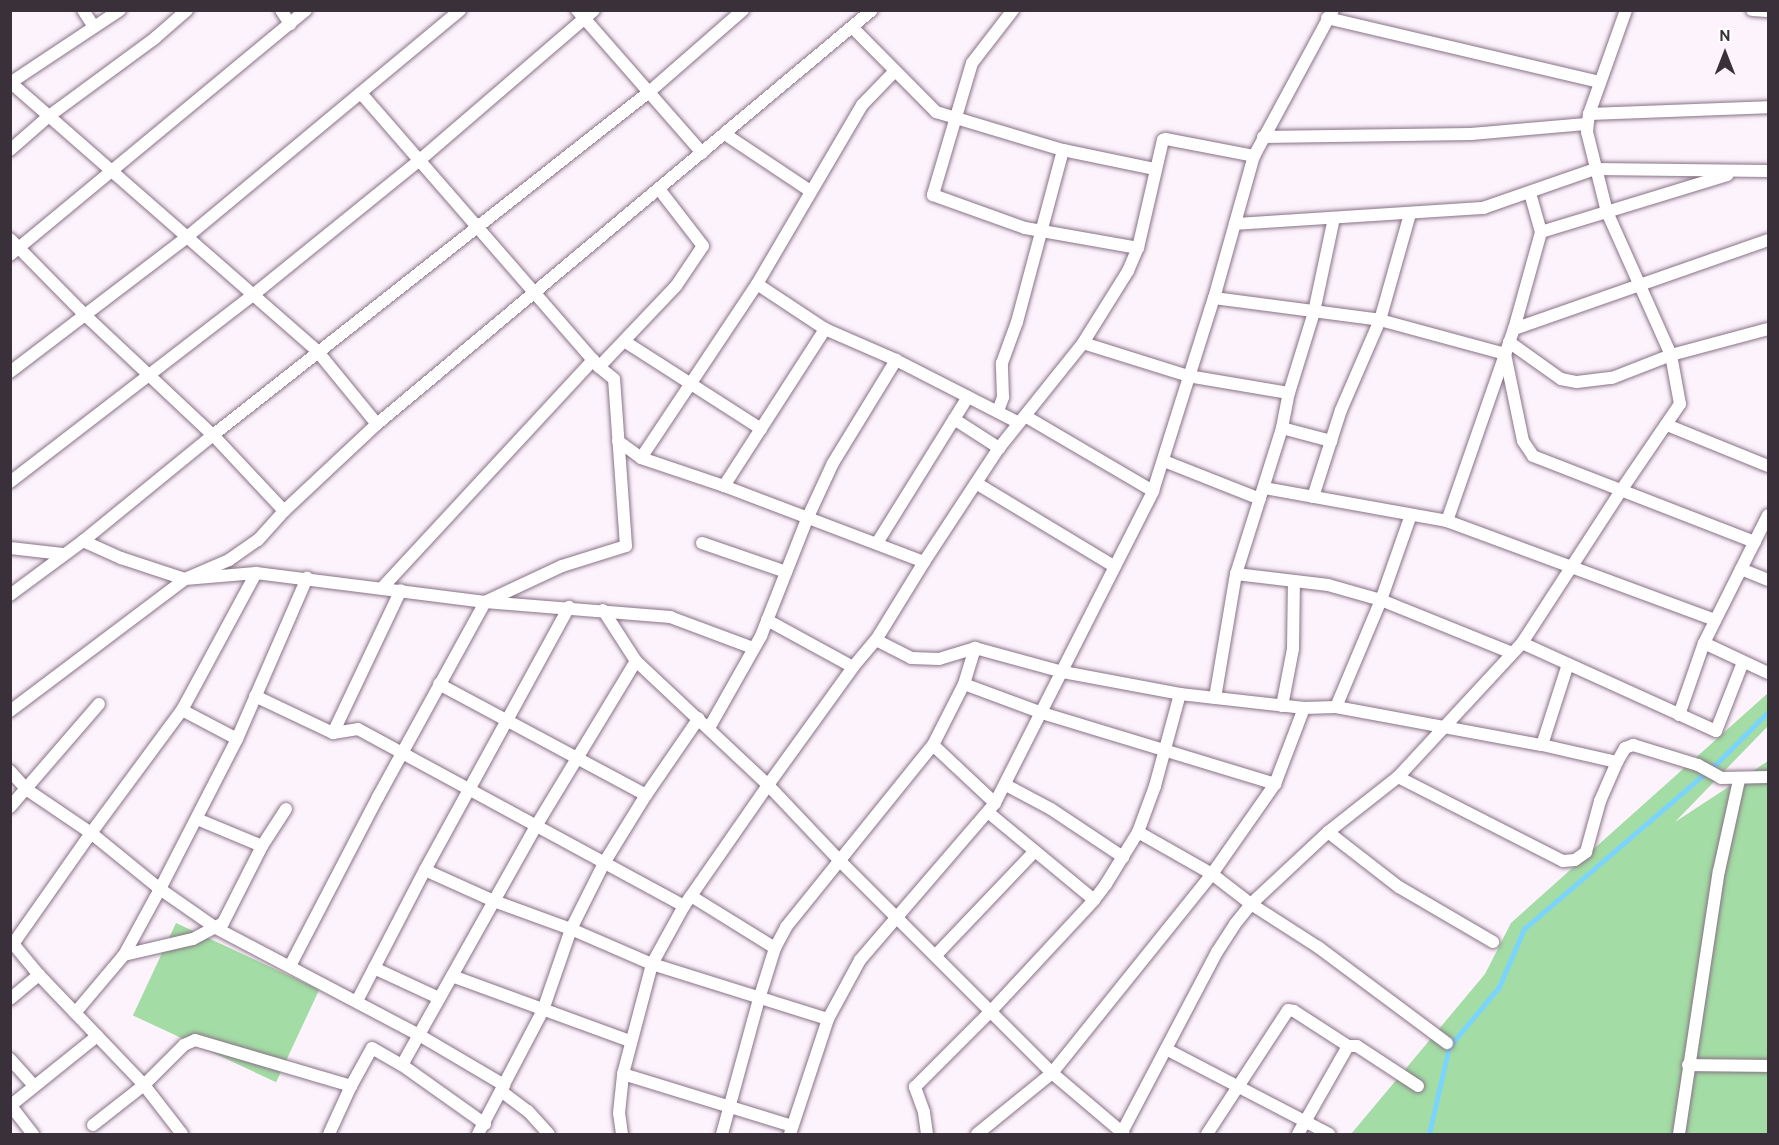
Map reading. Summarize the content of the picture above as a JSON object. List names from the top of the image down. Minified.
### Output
{"north":"top"}
